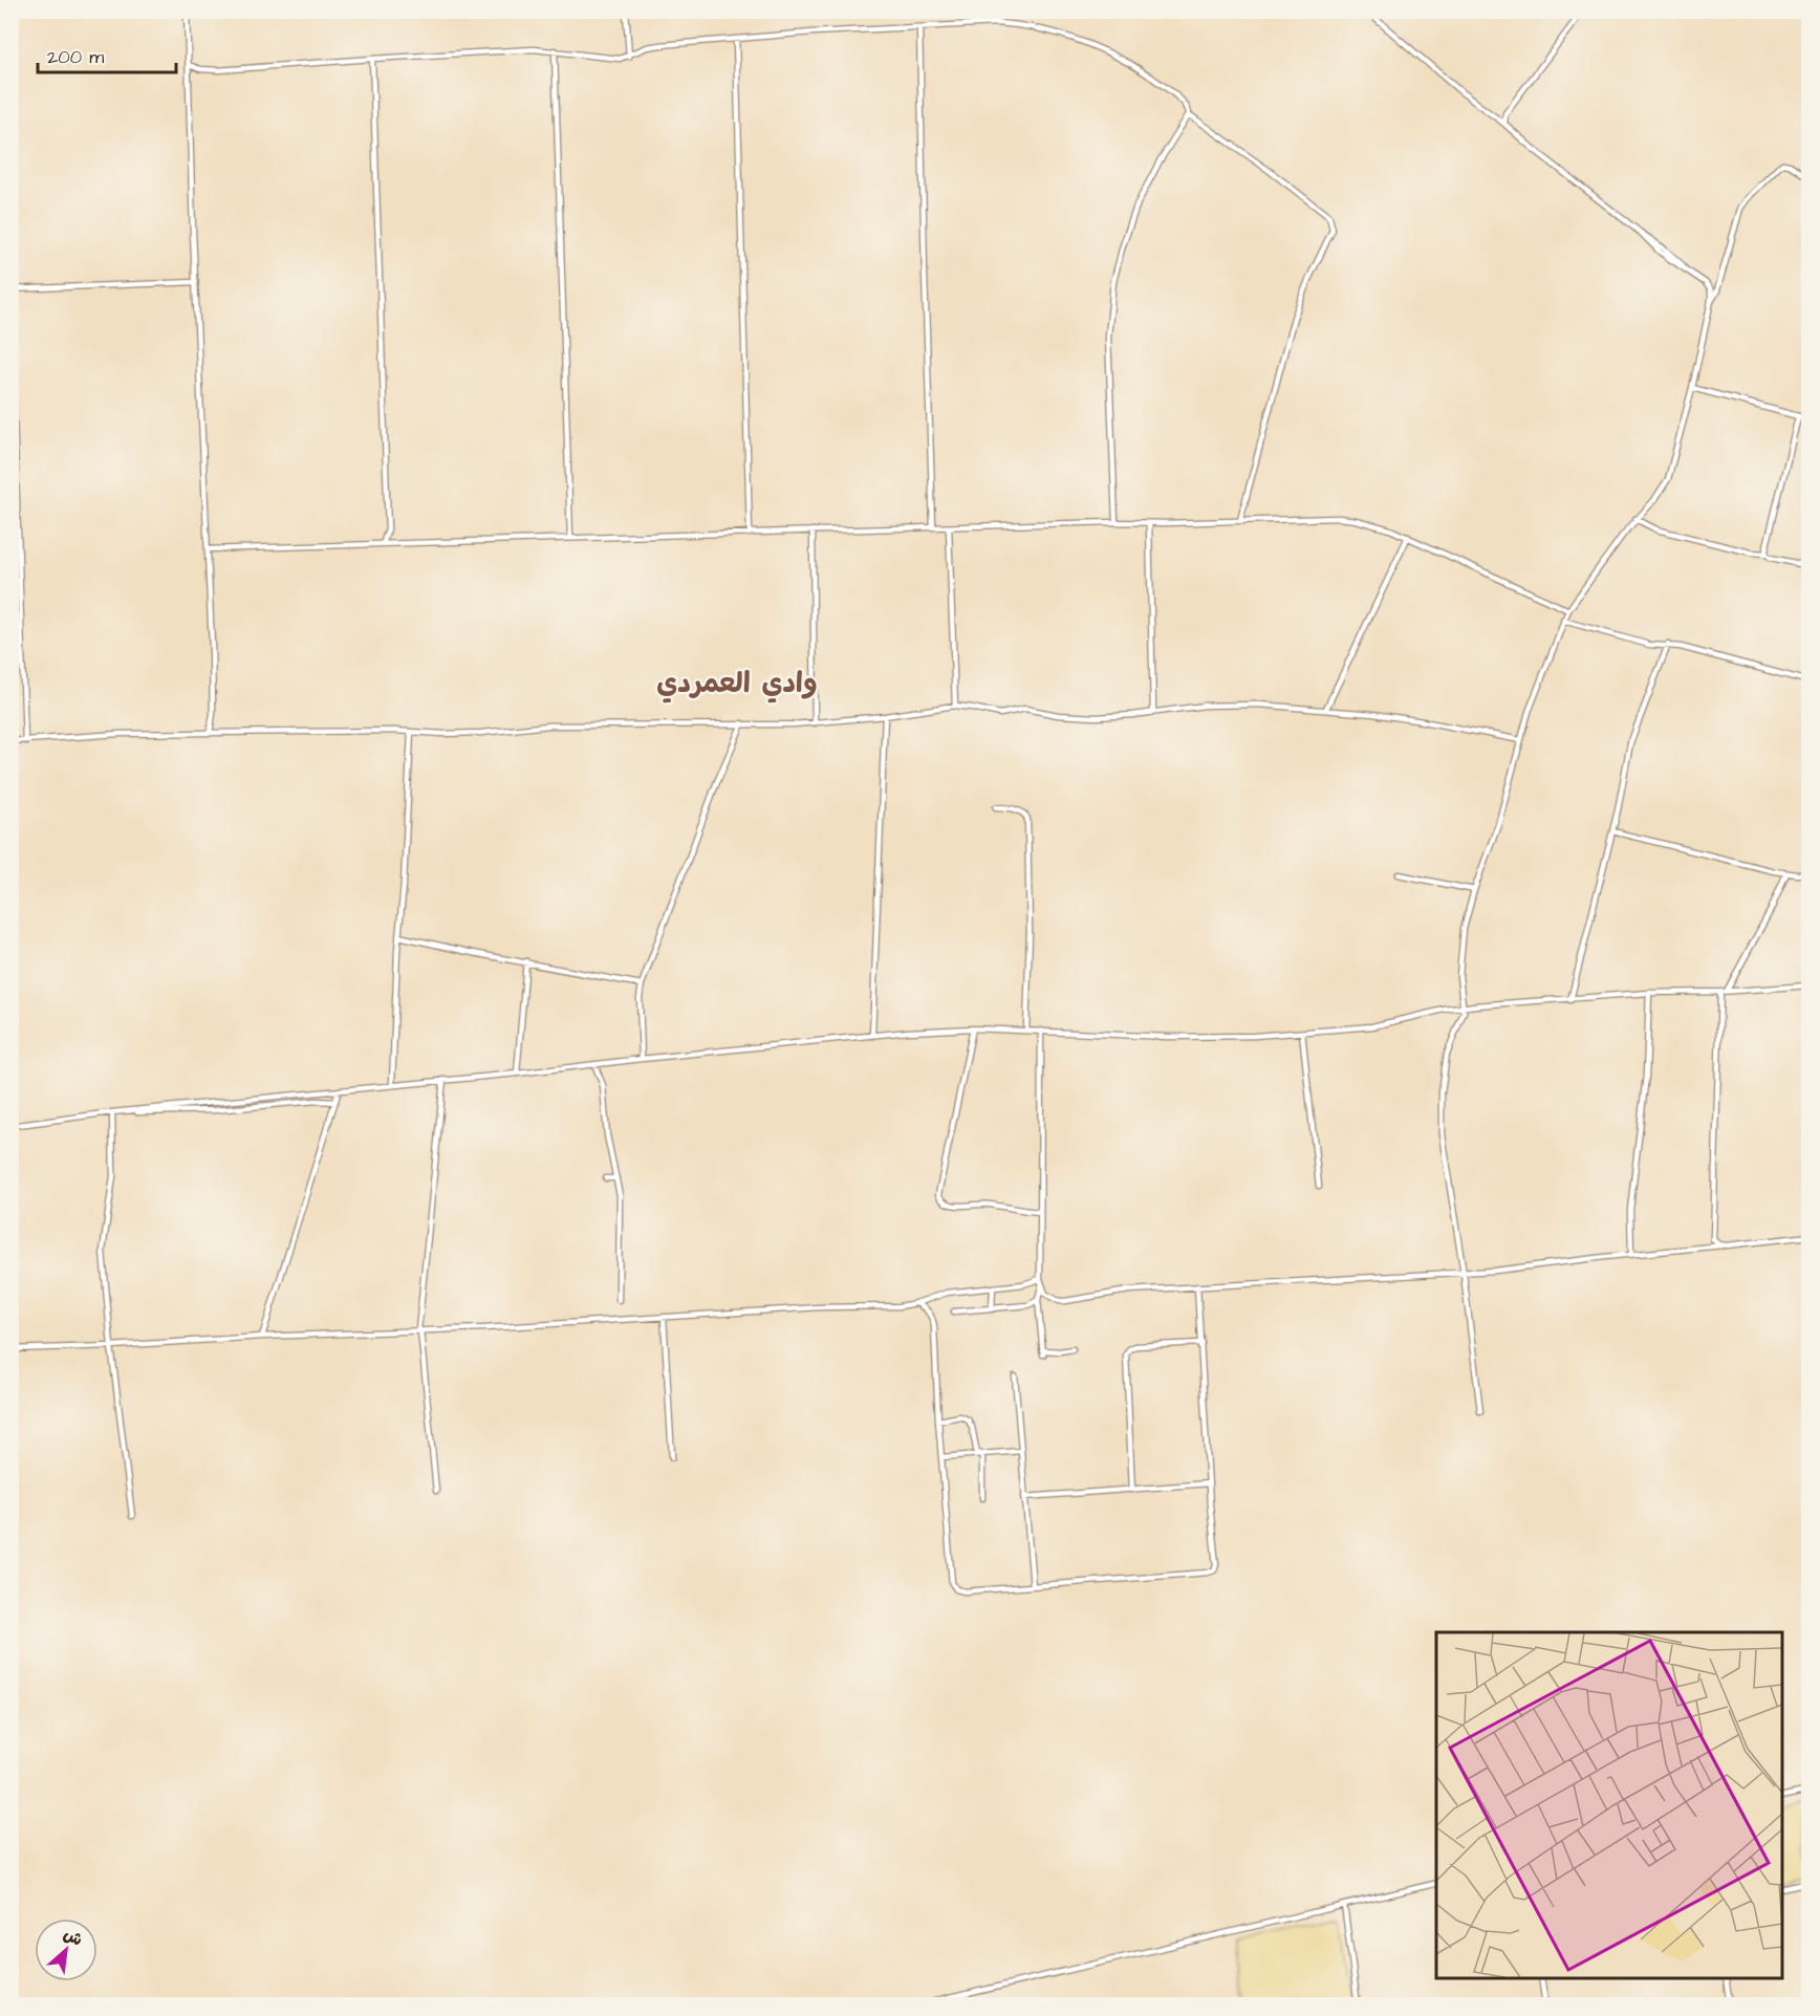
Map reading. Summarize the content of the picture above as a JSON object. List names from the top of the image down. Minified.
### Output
{"districts":["وادي العمردي"],"scale_bar":"200 m","north":"top right"}
